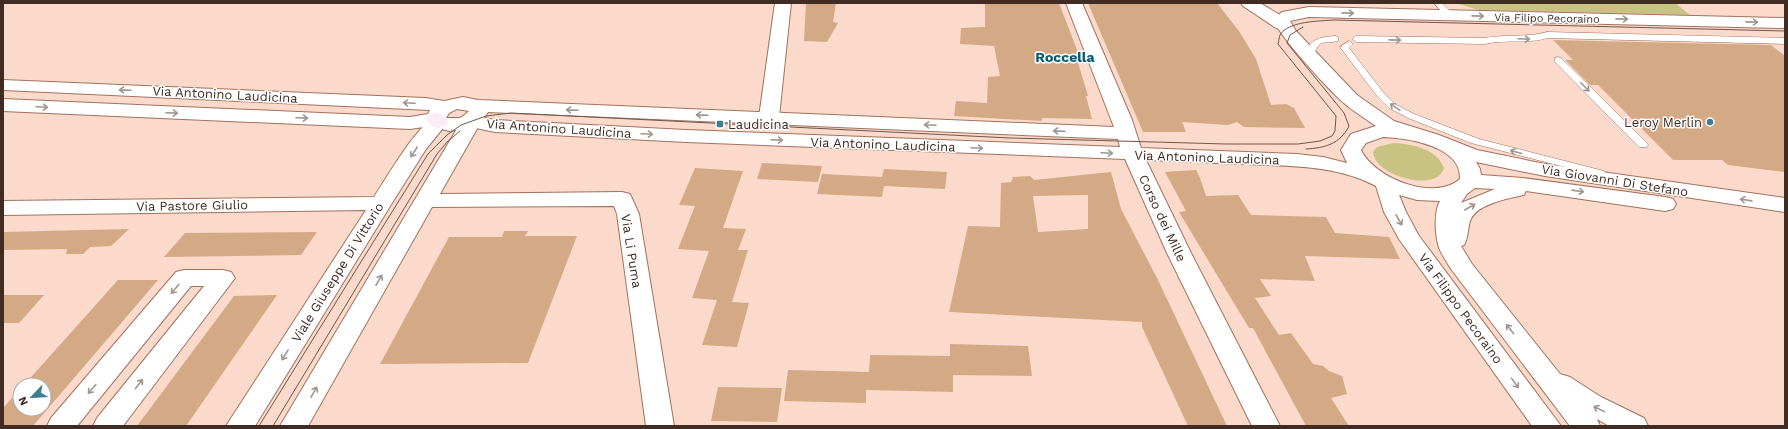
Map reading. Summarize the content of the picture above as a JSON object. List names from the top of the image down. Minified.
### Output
{"streets":{"street":["Via Filipo Pecoraino","Via Antonino Laudicina","Via Giovanni Di Stefano","Via Pastore Giulio","Corso dei Mille","Via Li Puma","Viale Giuseppe Di Vittorio","Via Filippo Pecoraino"]},"crossings":[["Via Antonino Laudicina","Via Giovanni Di Stefano"],["Via Antonino Laudicina","Corso dei Mille"],["Via Antonino Laudicina","Viale Giuseppe Di Vittorio"],["Via Giovanni Di Stefano","Via Filippo Pecoraino"],["Via Pastore Giulio","Viale Giuseppe Di Vittorio"]],"one_way":["Via Filipo Pecoraino"],"districts":["Roccella"],"places":{"other":["Leroy Merlin"],"transit":["Laudicina"]},"north":"bottom left"}
